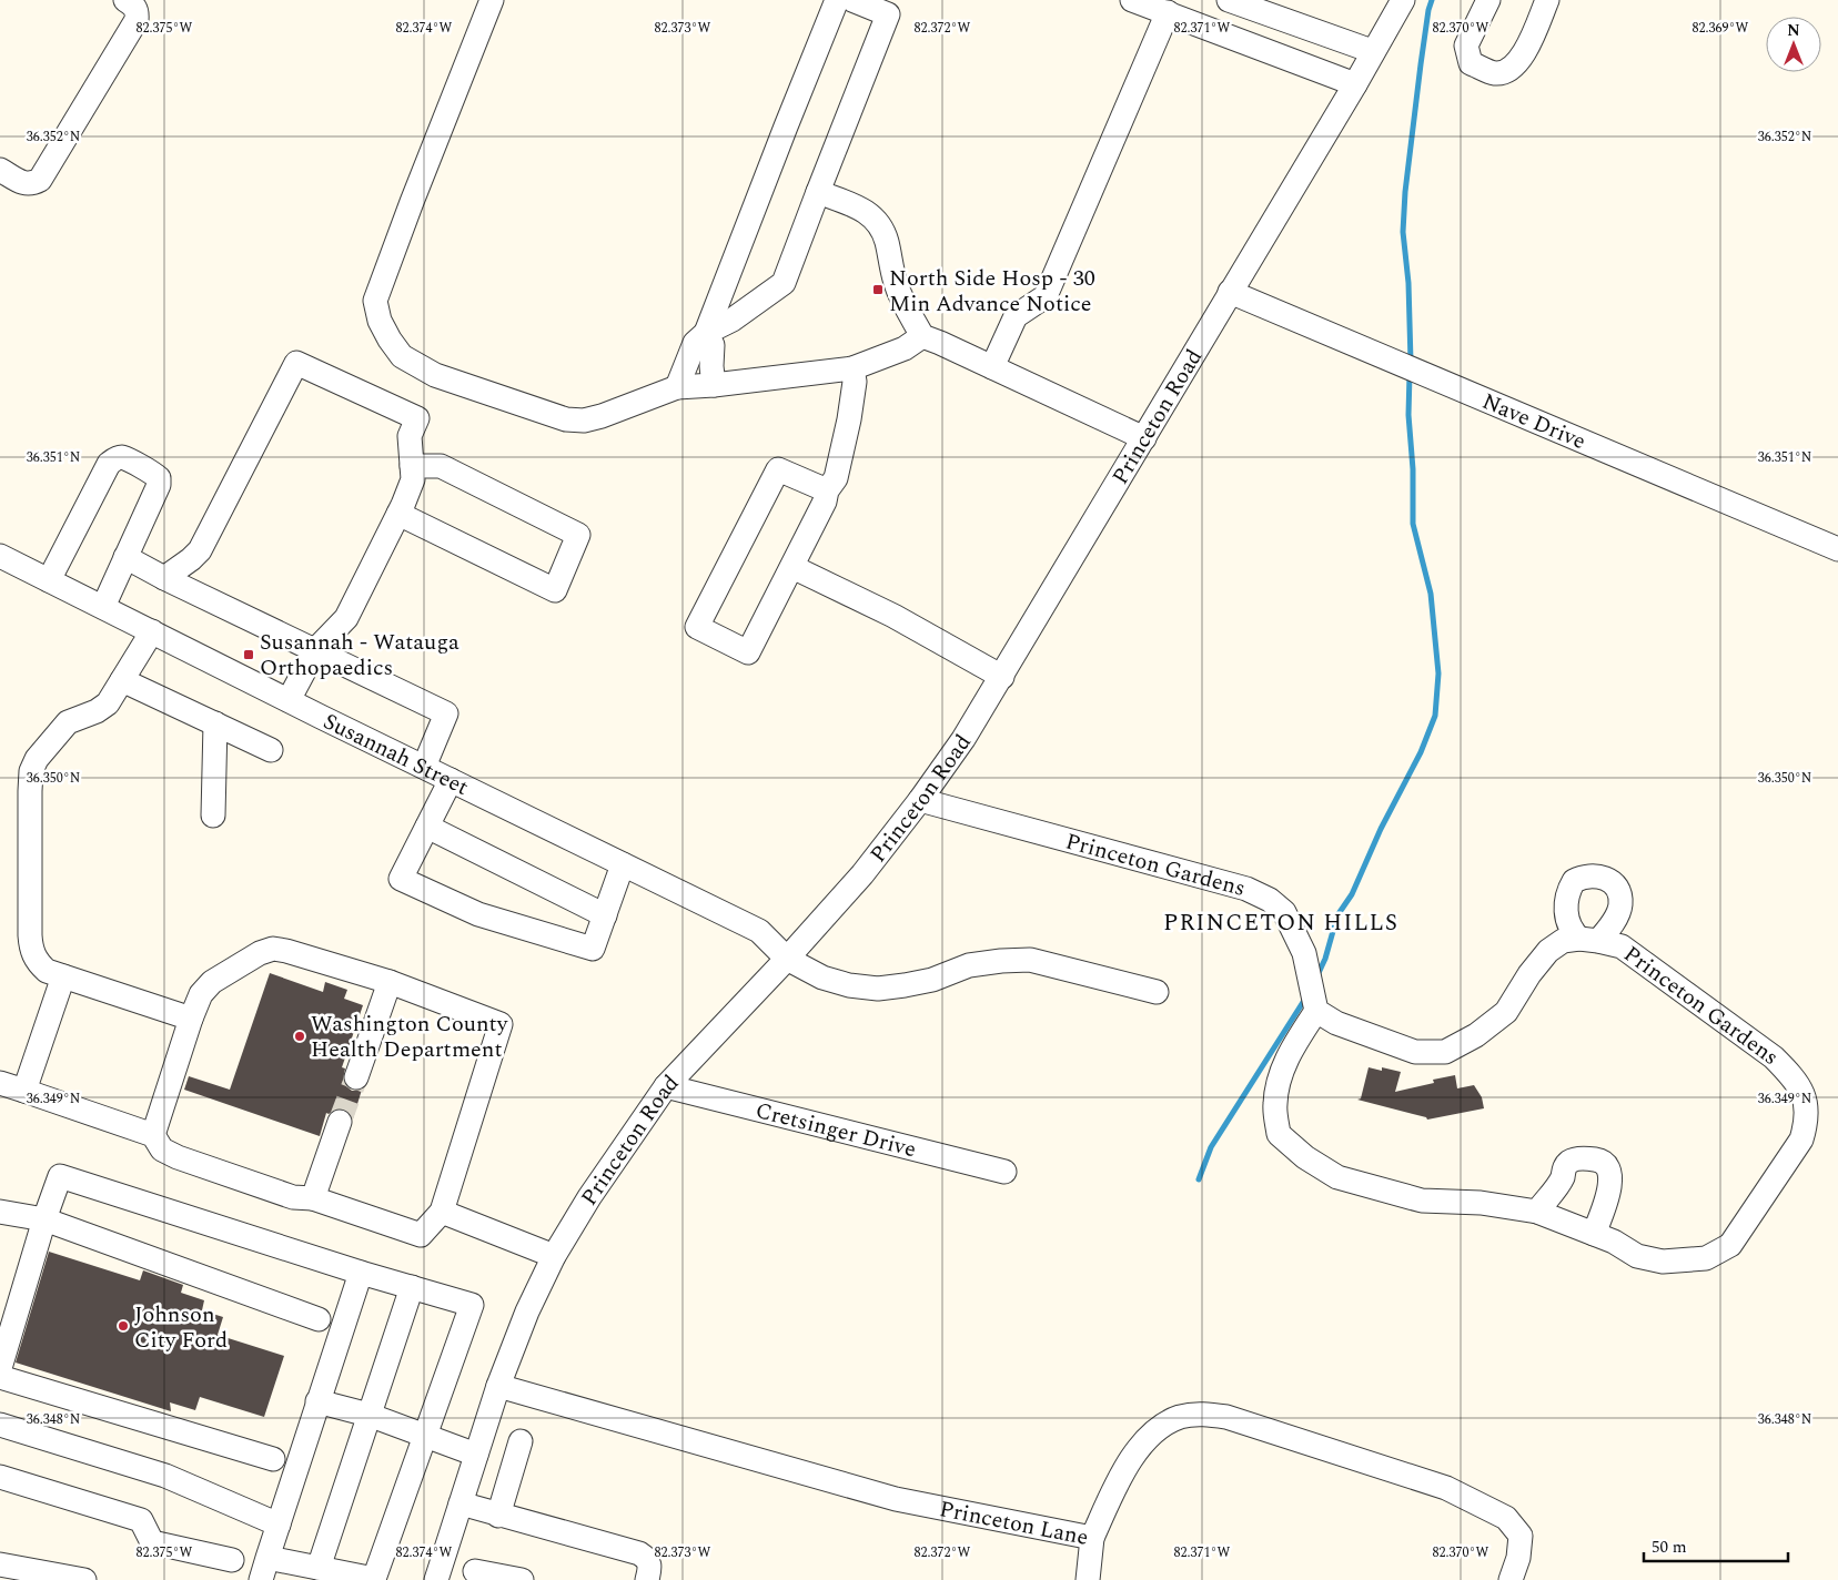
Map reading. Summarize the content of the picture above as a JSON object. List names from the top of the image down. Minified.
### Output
{"streets":{"street":["Princeton Road","Nave Drive","Susannah Street","Princeton Gardens","Cretsinger Drive","Princeton Lane"]},"crossings":[["Princeton Road","Nave Drive"],["Princeton Road","Susannah Street"],["Princeton Road","Princeton Gardens"],["Princeton Road","Cretsinger Drive"],["Princeton Road","Princeton Lane"]],"districts":["PRINCETON HILLS"],"places":{"transit":["North Side Hosp - 30 Min Advance Notice","Susannah - Watauga Orthopaedics"],"other":["Washington County Health Department","Johnson City Ford"]},"scale_bar":"50 m","north":"top","coordinates":["82.375°W","82.374°W","82.373°W","82.372°W","82.371°W","82.370°W","82.369°W","36.352°N","36.351°N","36.350°N","36.349°N","36.348°N"]}
